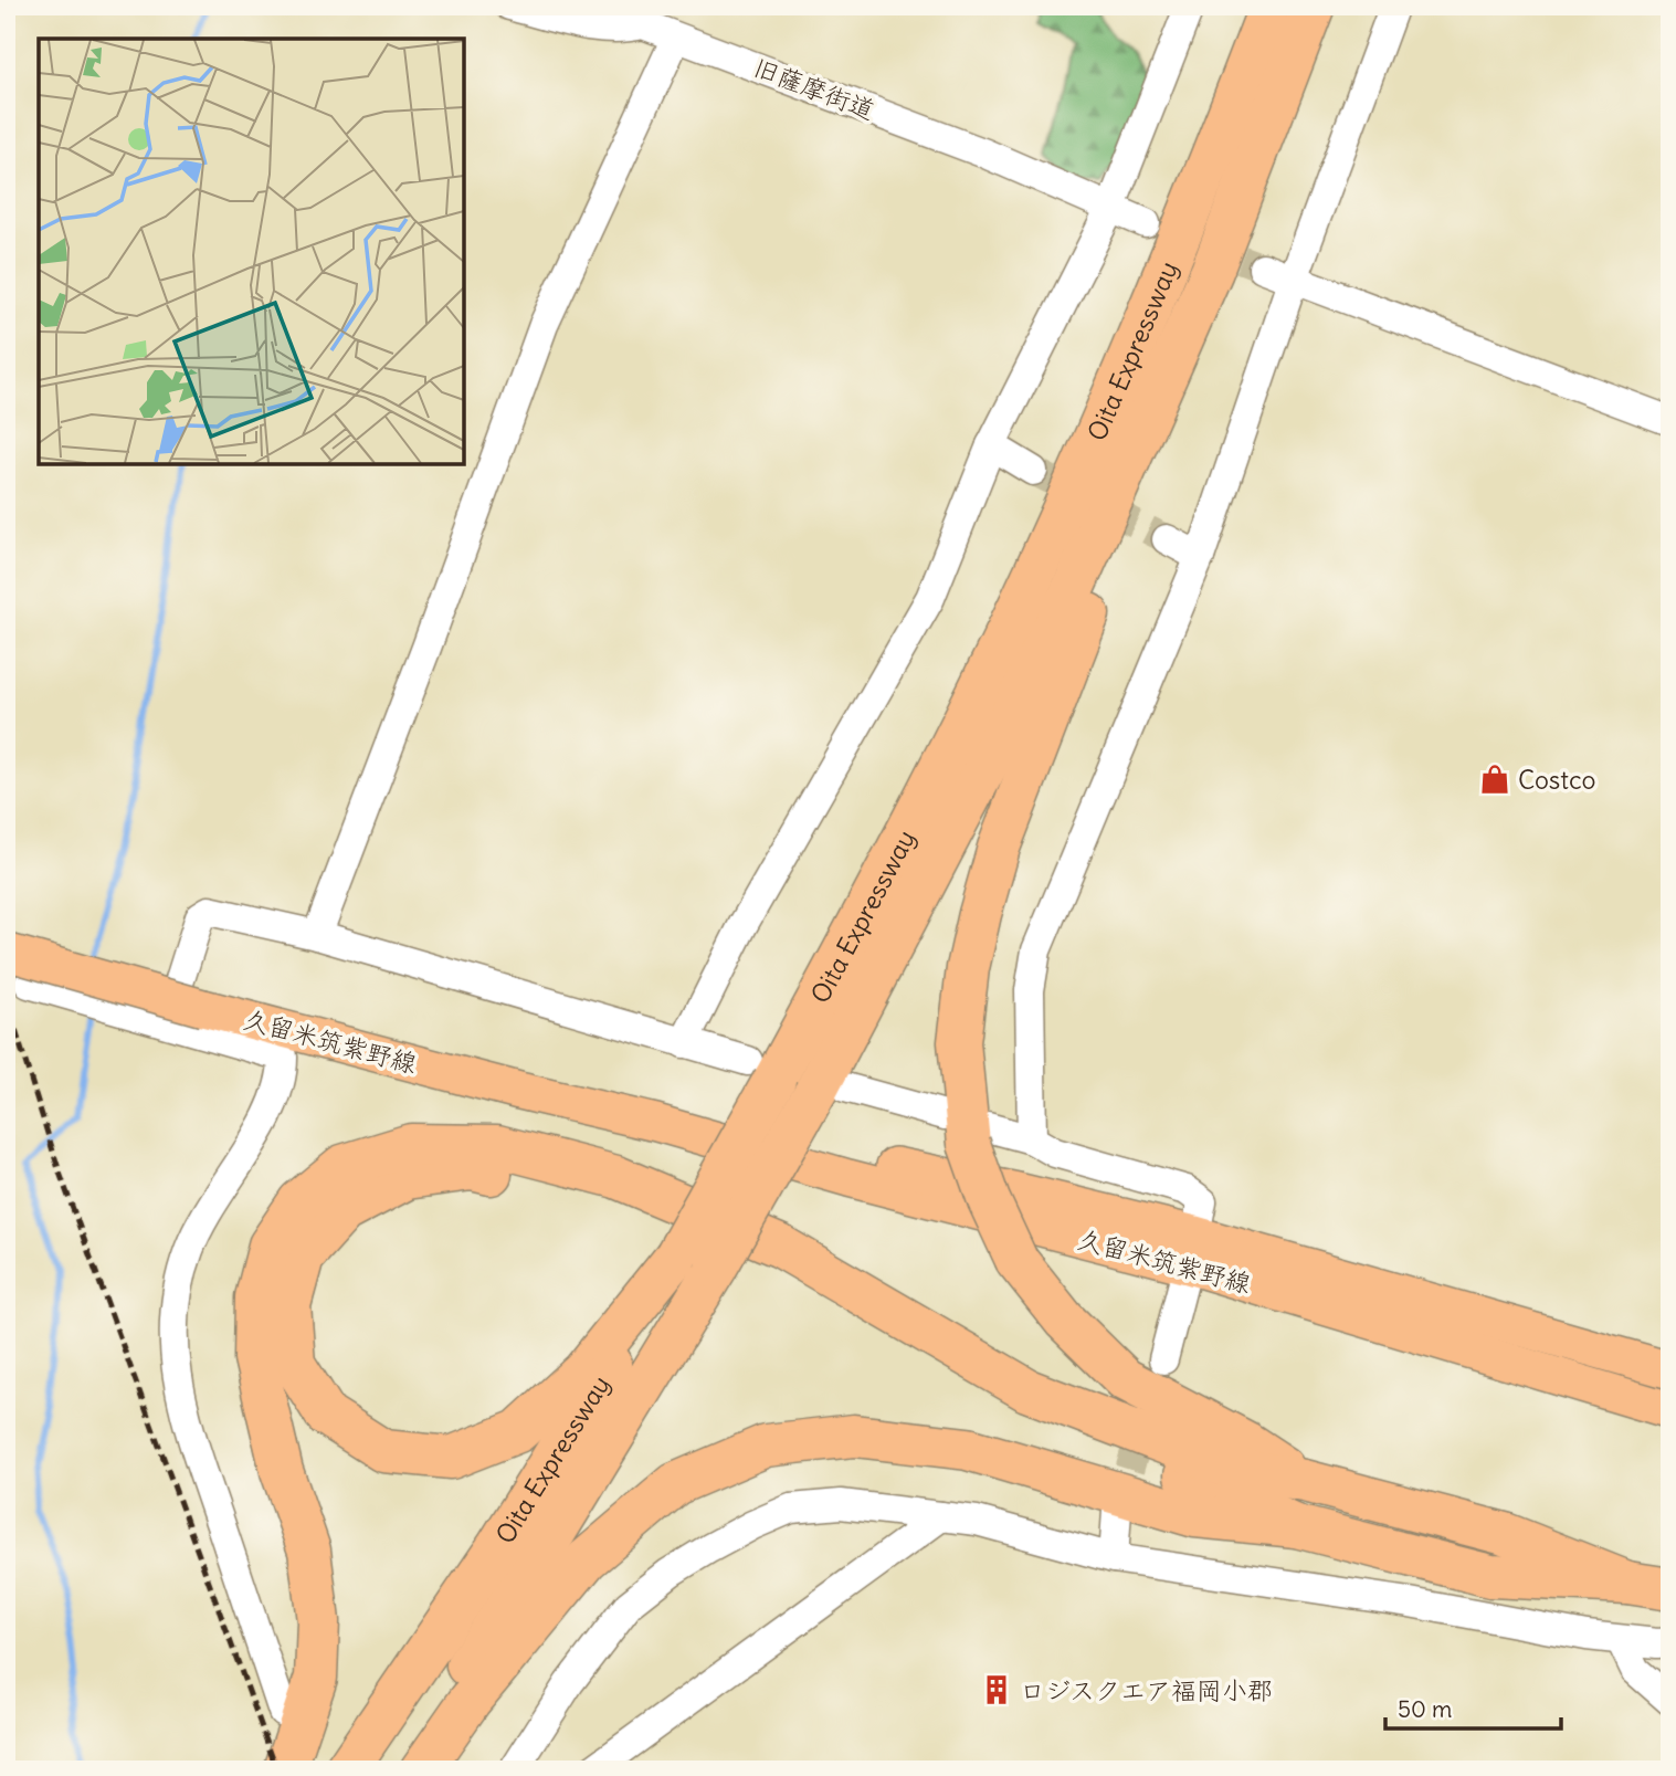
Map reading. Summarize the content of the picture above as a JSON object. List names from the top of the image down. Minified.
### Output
{"streets":{"highway":["Oita Expressway"],"main road":["久留米筑紫野線"],"street":["旧薩摩街道"]},"places":{"shop":["Costco"],"building":["ロジスクエア福岡小郡"]},"scale_bar":"50 m"}
